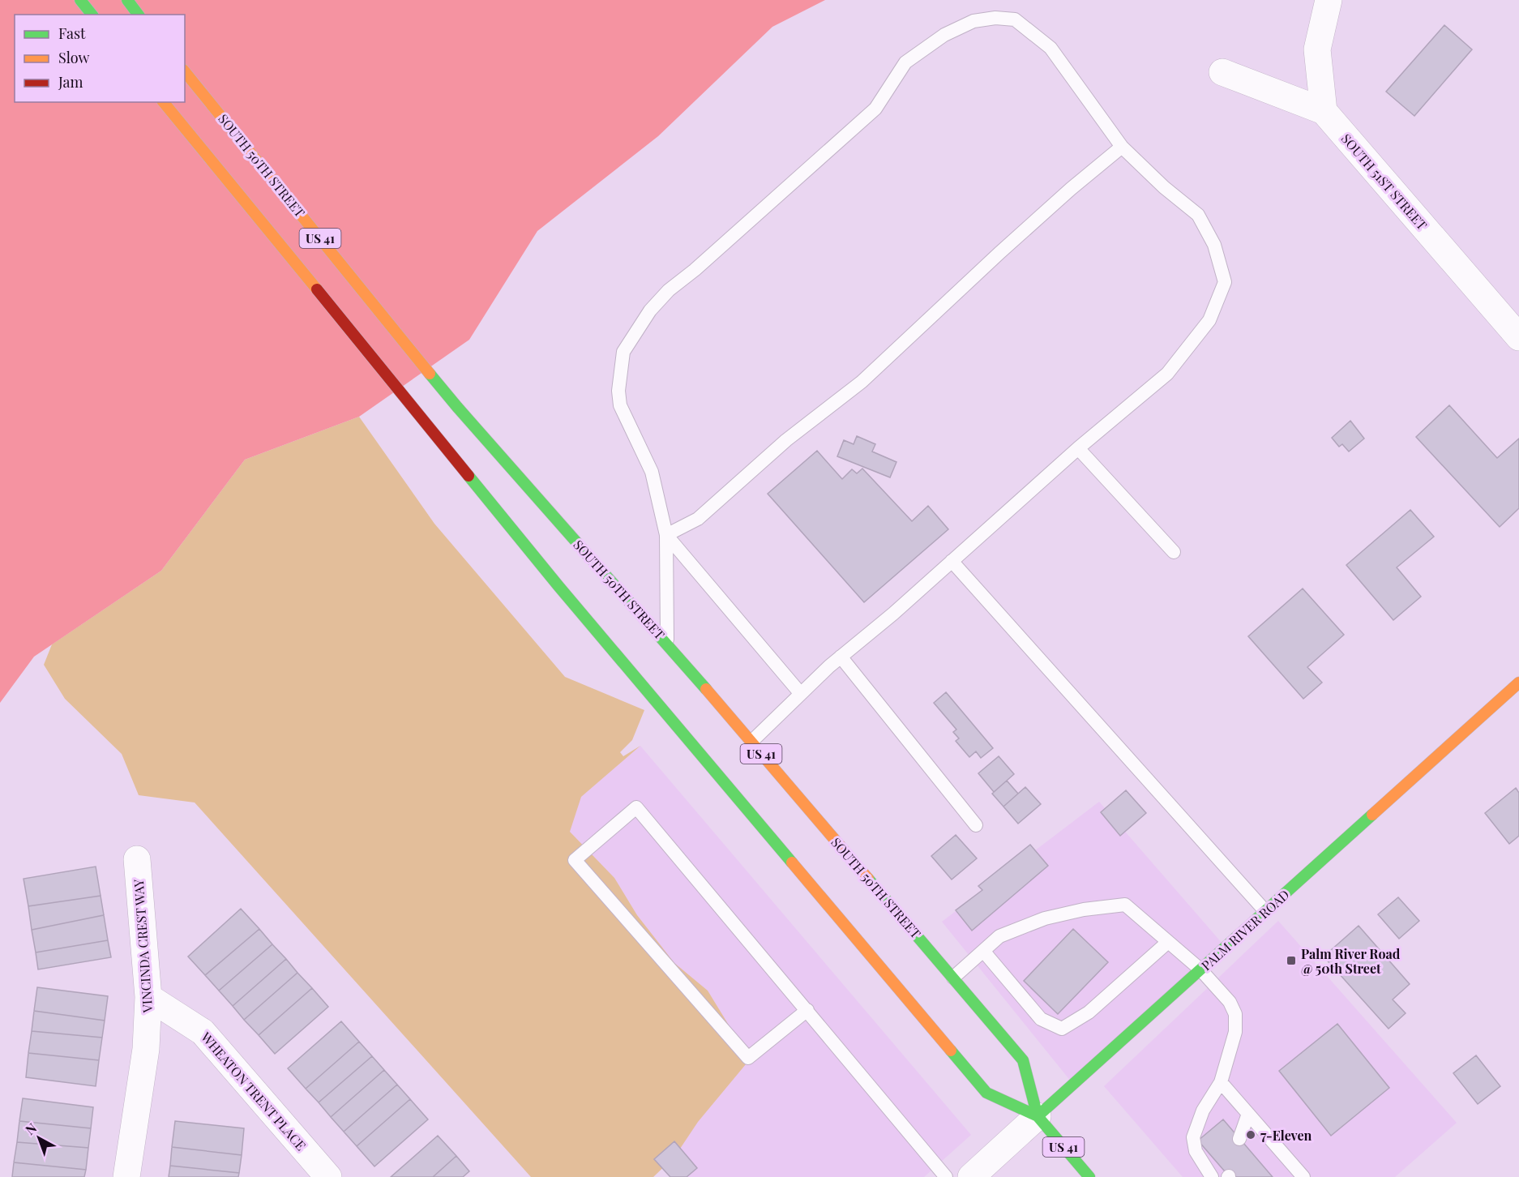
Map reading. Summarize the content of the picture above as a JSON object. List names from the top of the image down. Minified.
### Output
{"streets":{"main road":["SOUTH 50TH STREET","US 41","PALM RIVER ROAD"],"street":["SOUTH 51ST STREET","VINCINDA CREST WAY","WHEATON TRENT PLACE"]},"crossings":[["SOUTH 50TH STREET","PALM RIVER ROAD"],["VINCINDA CREST WAY","WHEATON TRENT PLACE"]],"places":{"transit":["Palm River Road @ 50th Street"],"other":["7-Eleven"]},"legend":["Fast","Slow","Jam"],"north":"top left"}
